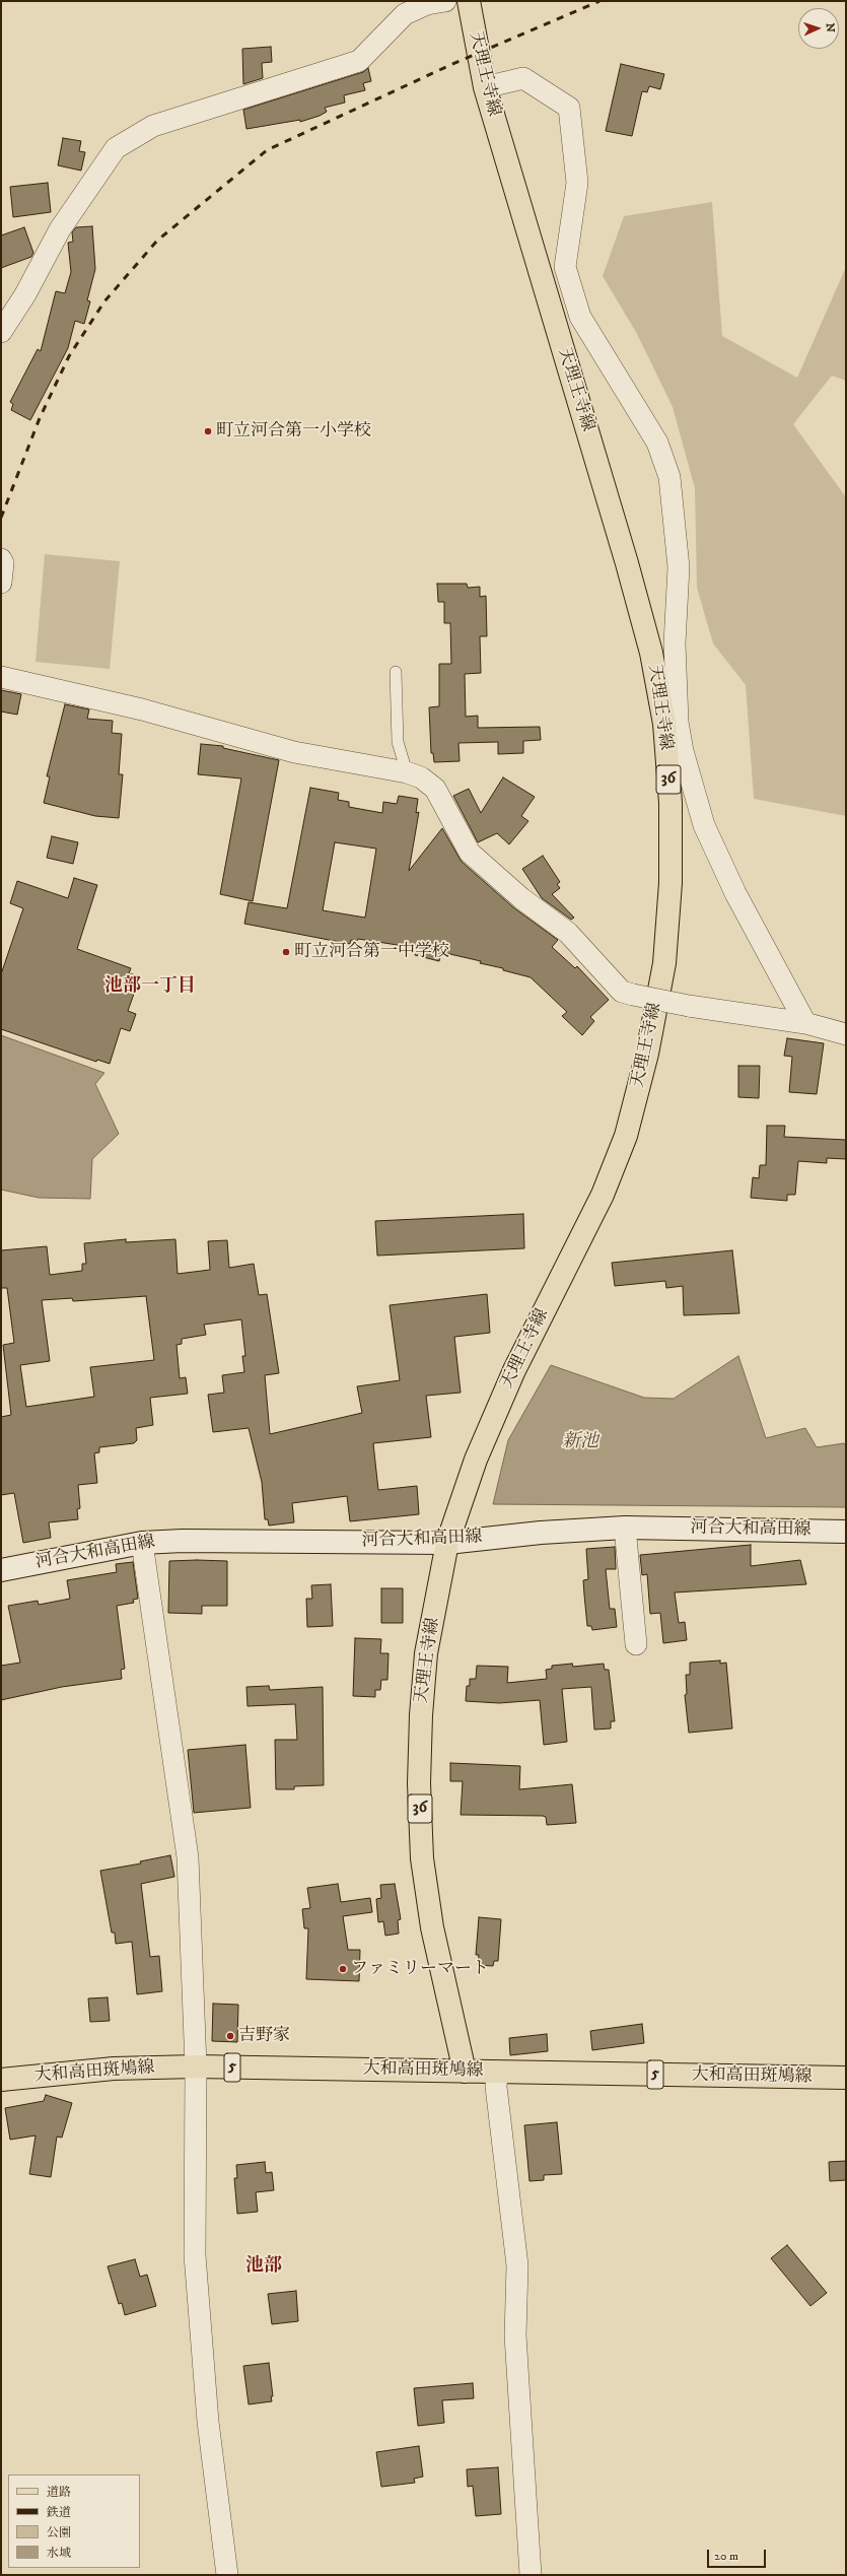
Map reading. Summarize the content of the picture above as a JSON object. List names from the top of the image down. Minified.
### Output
{"streets":{"main road":["天理王寺線","36","河合大和高田線","5","大和高田斑鳩線"]},"crossings":[["天理王寺線","河合大和高田線"],["天理王寺線","大和高田斑鳩線"]],"districts":["池部一丁目","池部"],"water":["新池"],"places":["町立河合第一小学校","町立河合第一中学校","ファミリーマート","吉野家"],"legend":["道路","鉄道","公園","水域"],"scale_bar":"20 m","north":"right"}
